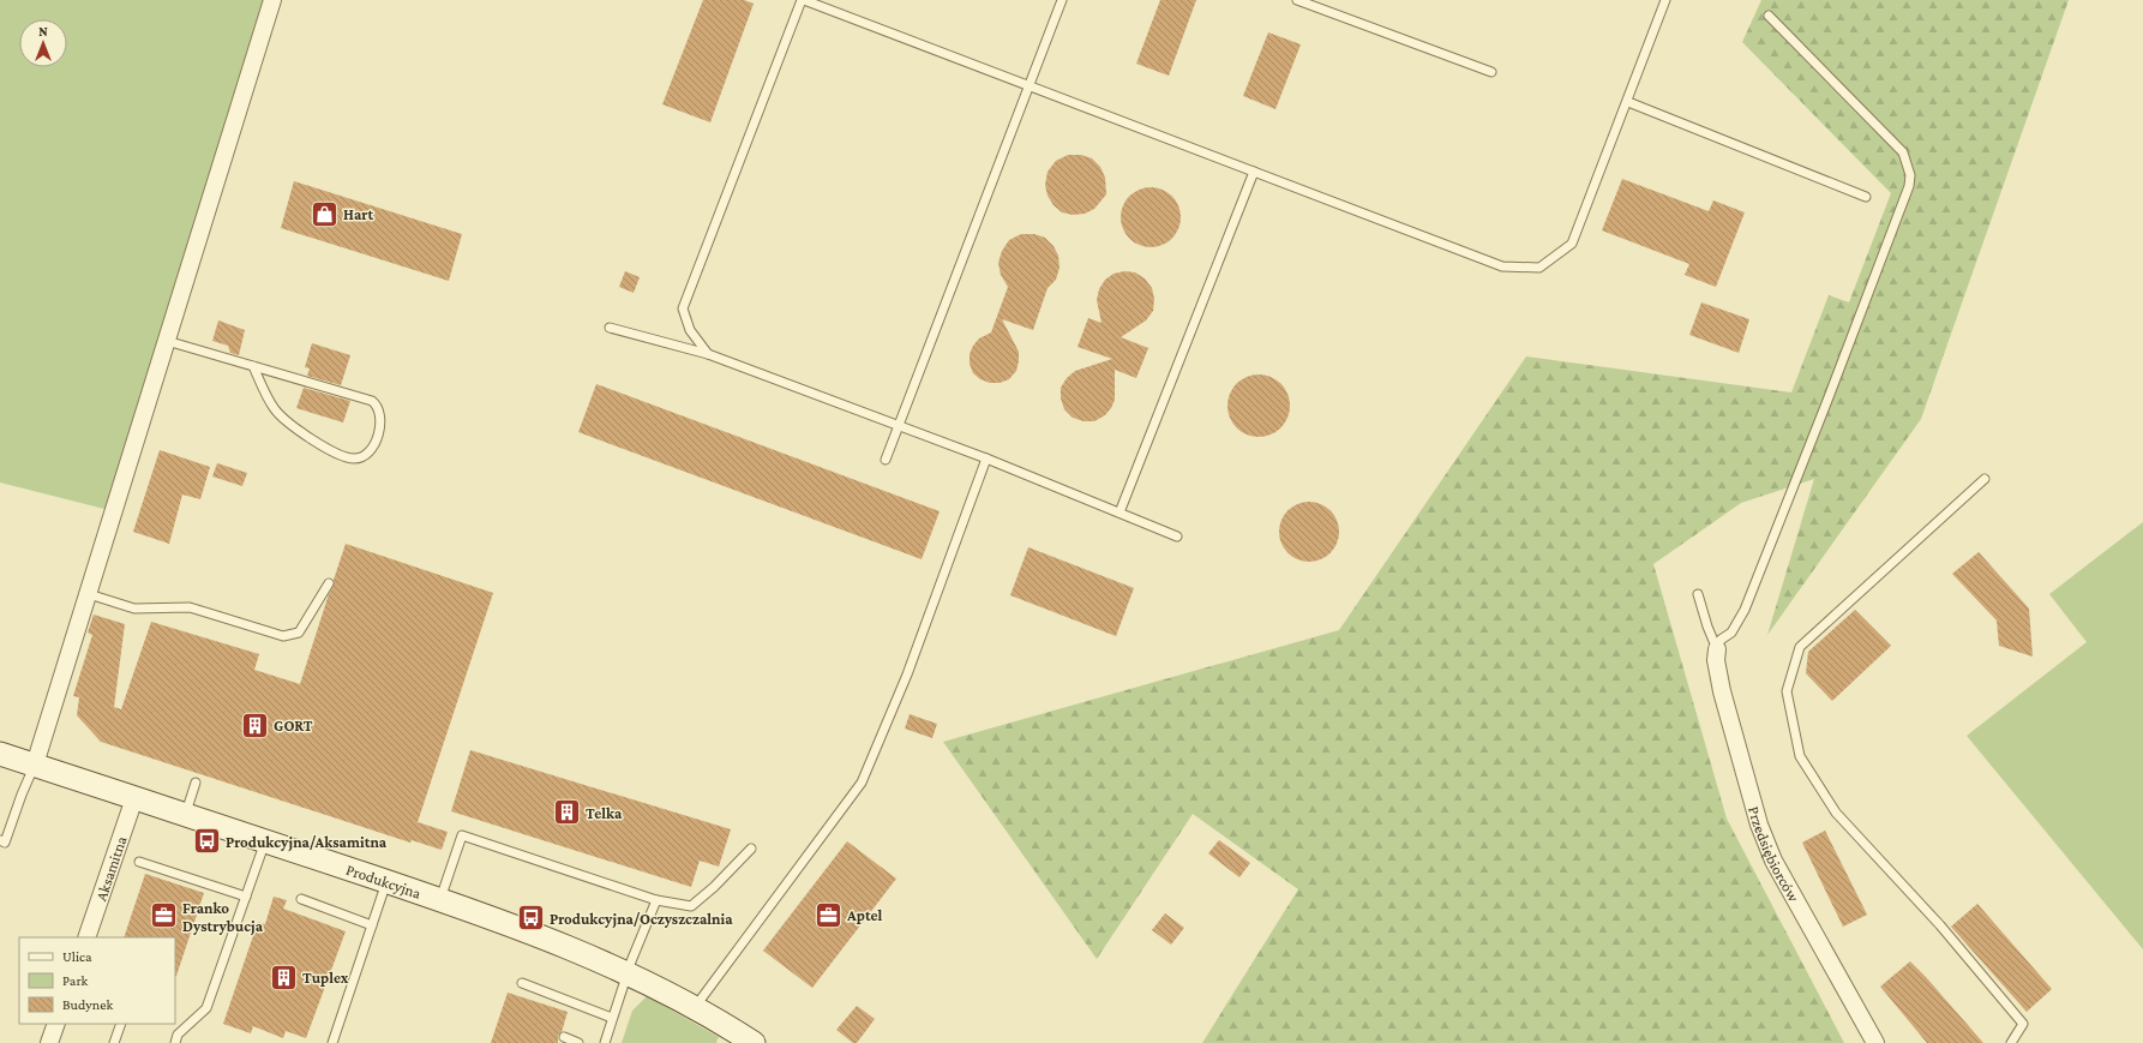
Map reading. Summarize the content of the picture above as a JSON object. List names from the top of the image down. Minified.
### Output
{"streets":{"street":["Przedsiębiorców","Aksamitna","Produkcyjna"]},"crossings":[["Aksamitna","Produkcyjna"]],"places":{"shop":["Hart"],"building":["GORT","Telka","Tuplex"],"bus stop":["Produkcyjna/Aksamitna","Produkcyjna/Oczyszczalnia"],"office":["Aptel","Franko Dystrybucja"]},"legend":["Ulica","Park","Budynek"],"north":"top"}
